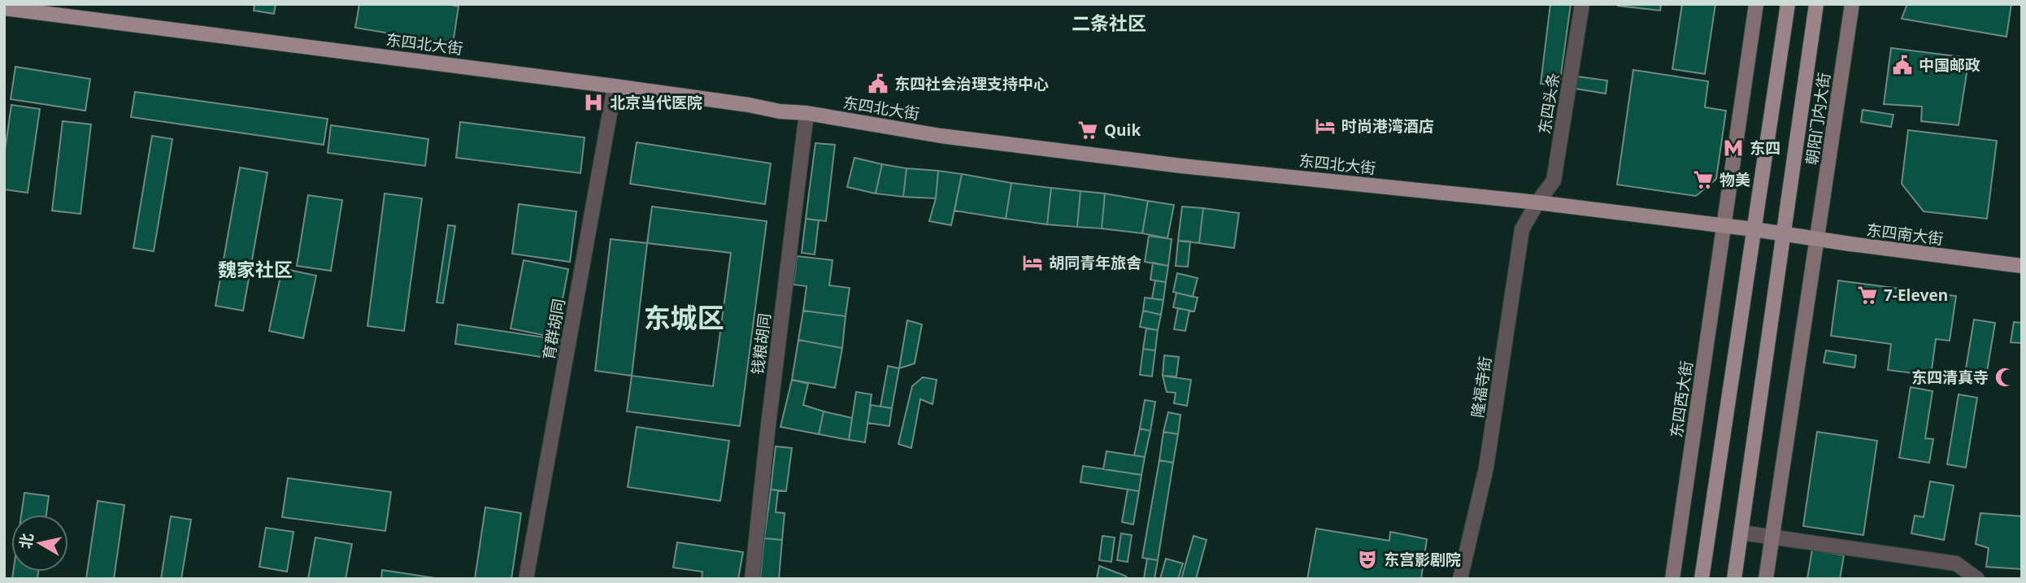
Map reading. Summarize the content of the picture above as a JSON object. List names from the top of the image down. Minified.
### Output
{"streets":{"main road":["东四北大街","朝阳门内大街","东四南大街"],"street":["东四头条","育群胡同","钱粮胡同","隆福寺街","东四西大街"]},"crossings":[["东四北大街","东四头条"],["东四北大街","朝阳门内大街"],["东四北大街","东四南大街"],["东四北大街","育群胡同"],["东四北大街","钱粮胡同"],["东四北大街","隆福寺街"],["东四北大街","东四西大街"],["东四头条","隆福寺街"],["朝阳门内大街","东四南大街"]],"districts":["二条社区","魏家社区","东城区"],"places":{"public building":["中国邮政","东四社会治理支持中心"],"hospital":["北京当代医院"],"hotel":["时尚港湾酒店","胡同青年旅舍"],"supermarket":["Quik","物美","7-Eleven"],"metro station":["东四"],"mosque":["东四清真寺"],"theatre":["东宫影剧院"]},"north":"left"}
